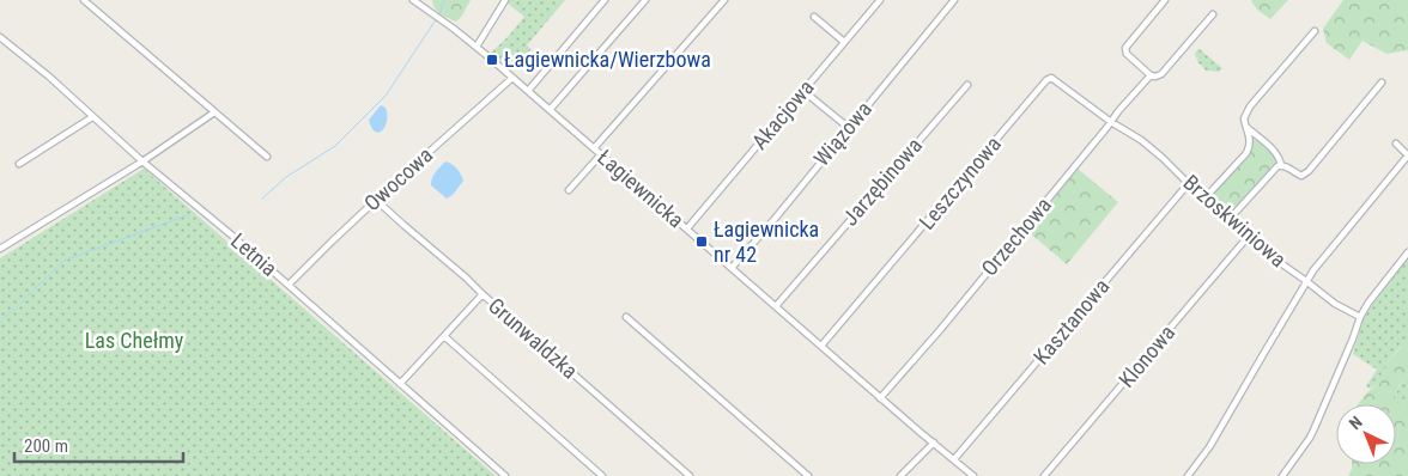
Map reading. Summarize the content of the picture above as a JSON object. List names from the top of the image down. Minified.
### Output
{"streets":{"street":["Akacjowa","Wiązowa","Owocowa","Jarzębinowa","Leszczynowa","Łagiewnicka","Brzoskwiniowa","Orzechowa","Letnia","Kasztanowa","Grunwaldzka","Klonowa"]},"crossings":[["Akacjowa","Łagiewnicka"],["Wiązowa","Łagiewnicka"],["Owocowa","Łagiewnicka"],["Owocowa","Letnia"],["Owocowa","Grunwaldzka"],["Jarzębinowa","Łagiewnicka"],["Leszczynowa","Łagiewnicka"],["Leszczynowa","Brzoskwiniowa"],["Leszczynowa","Orzechowa"],["Łagiewnicka","Orzechowa"],["Łagiewnicka","Kasztanowa"],["Brzoskwiniowa","Orzechowa"],["Brzoskwiniowa","Kasztanowa"],["Brzoskwiniowa","Klonowa"]],"parks":["Las Chełmy"],"places":{"transit":["Łagiewnicka/Wierzbowa","Łagiewnicka nr 42"]},"scale_bar":"200 m","north":"top left"}
